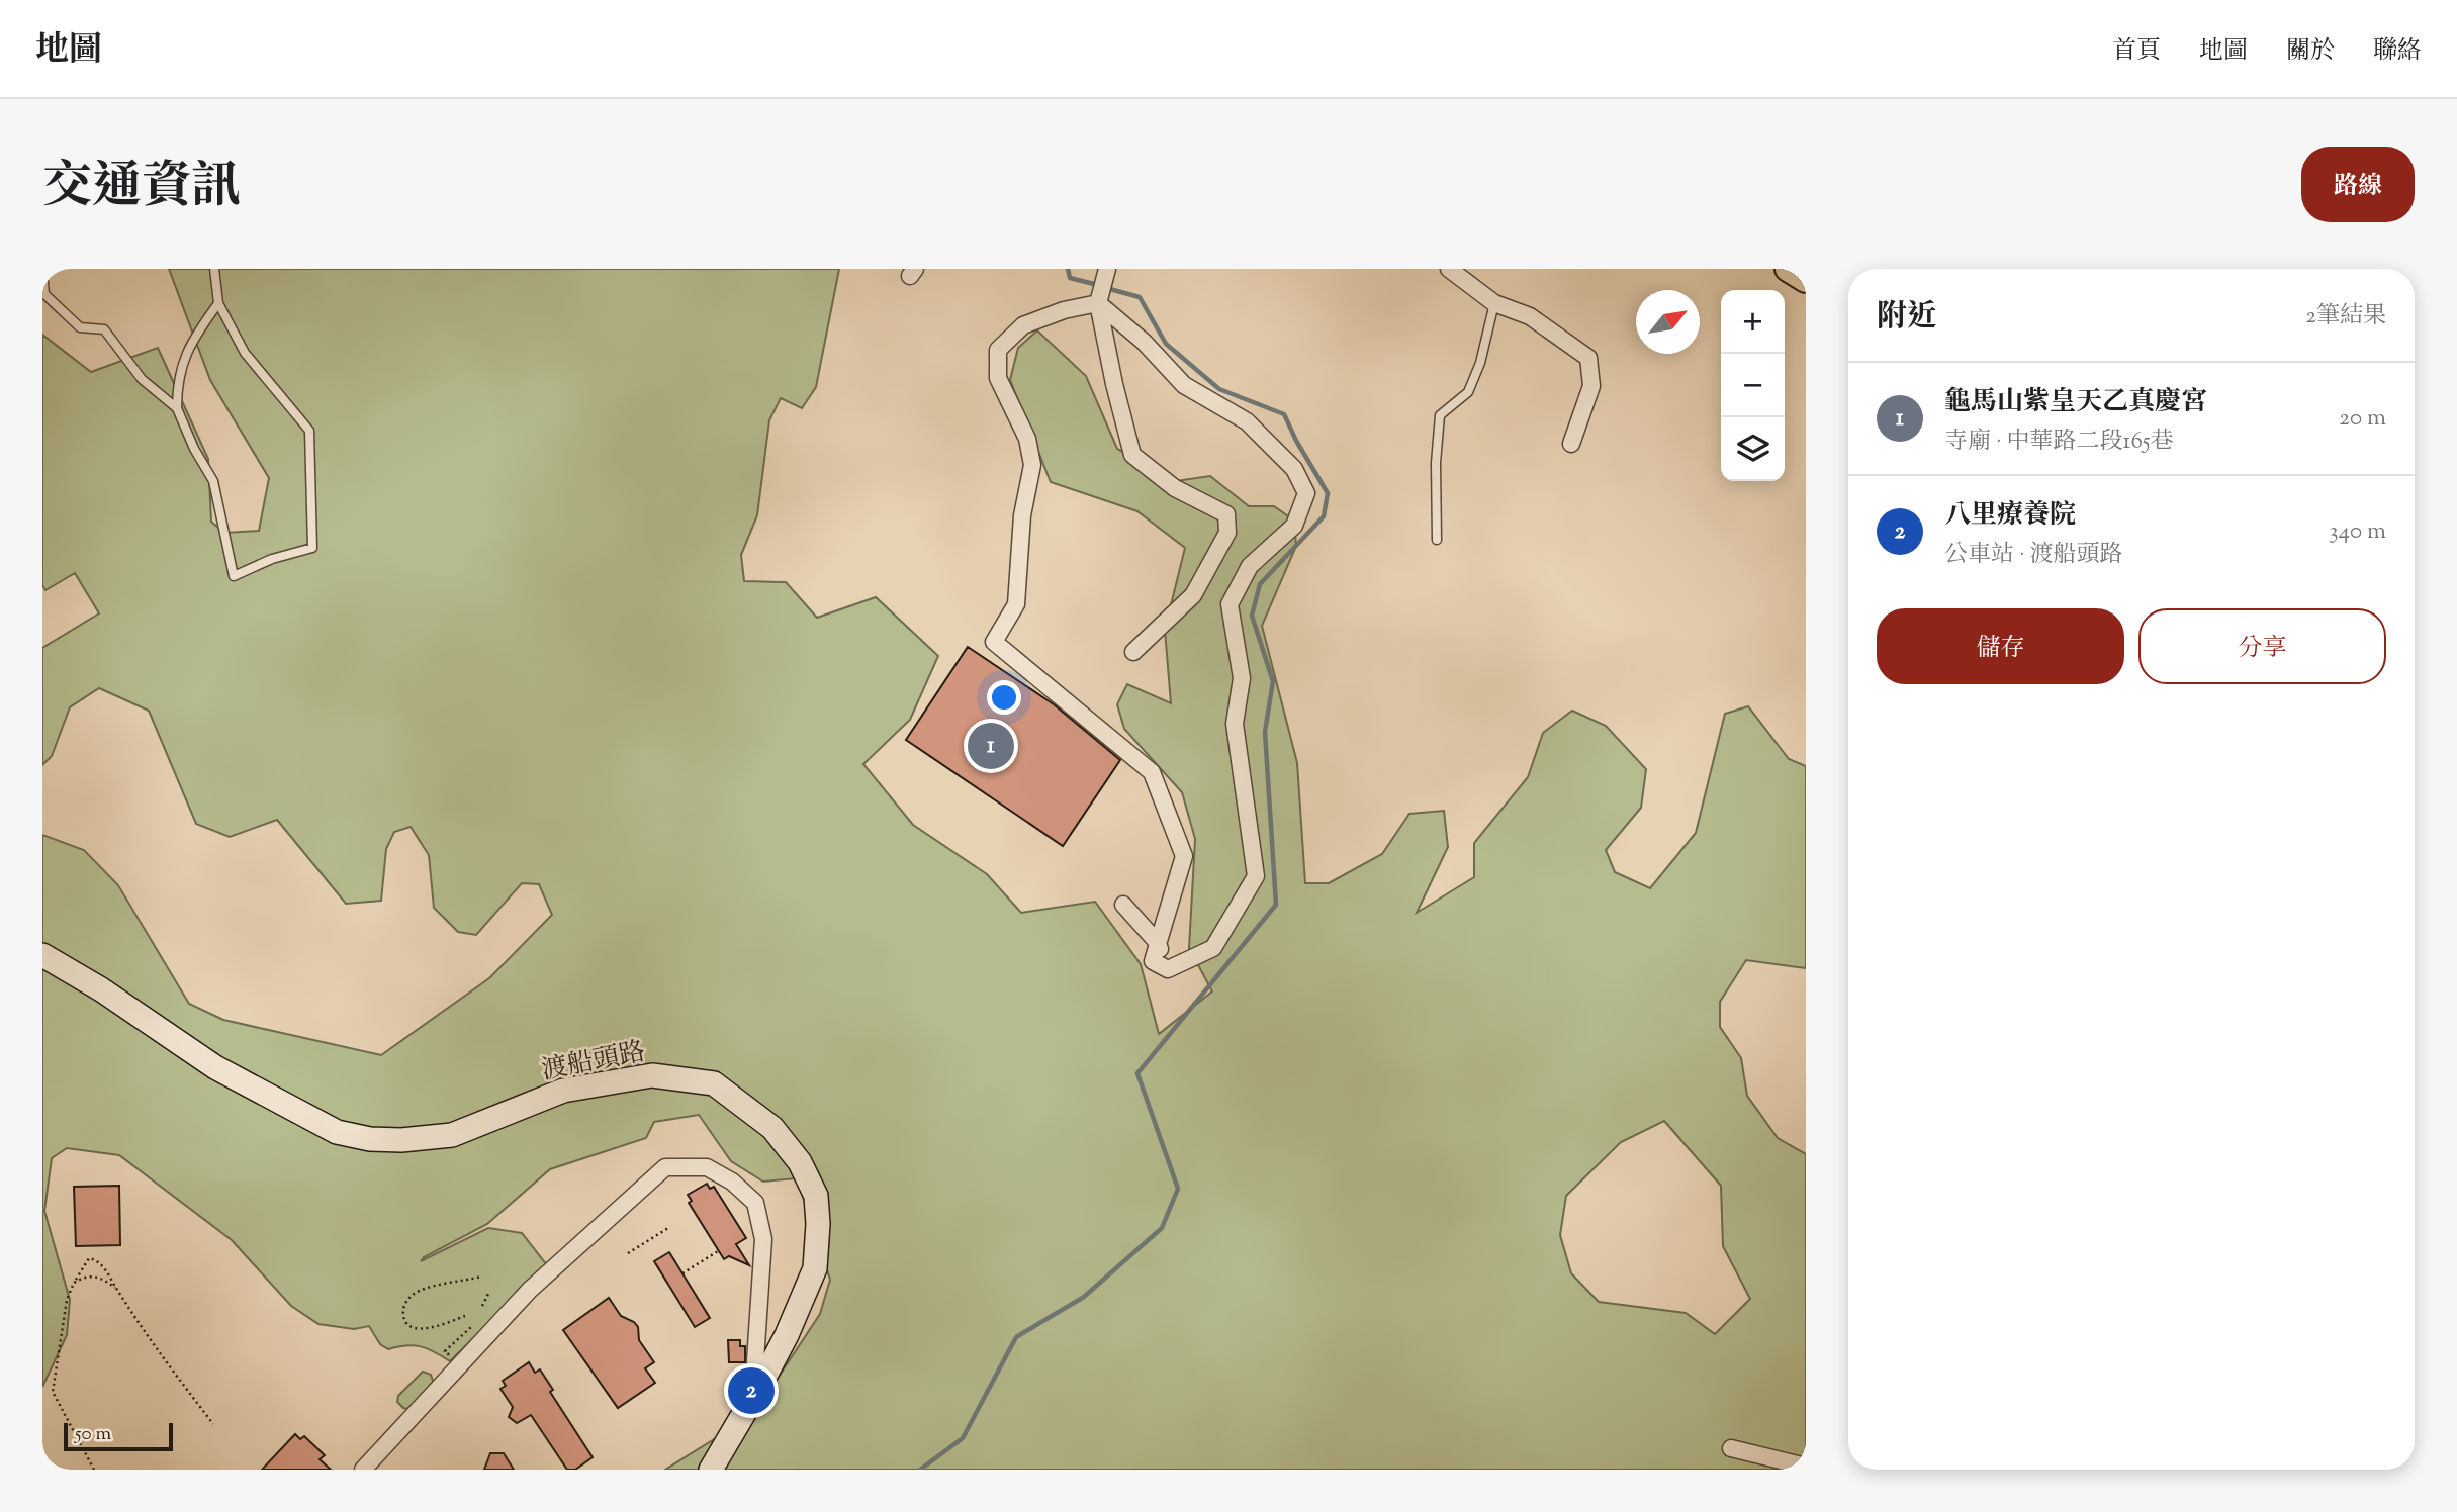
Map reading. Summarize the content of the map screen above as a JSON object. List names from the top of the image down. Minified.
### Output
{"streets":{"street":["渡船頭路"]},"scale_bar":"50 m","north":"top right","page":{"header":"地圖","nav":["首頁","地圖","關於","聯絡"],"title":"交通資訊","buttons":["路線",["儲存","分享"]],"heading":["附近","2筆結果"],"map_buttons":["+","−"],"list":[{"mark":"1","name":"龜馬山紫皇天乙真慶宮","note":"寺廟 · 中華路二段165巷","value":"20 m"},{"mark":"2","name":"八里療養院","note":"公車站 · 渡船頭路","value":"340 m"}],"pins":["1","2"],"scale":"50 m"}}
